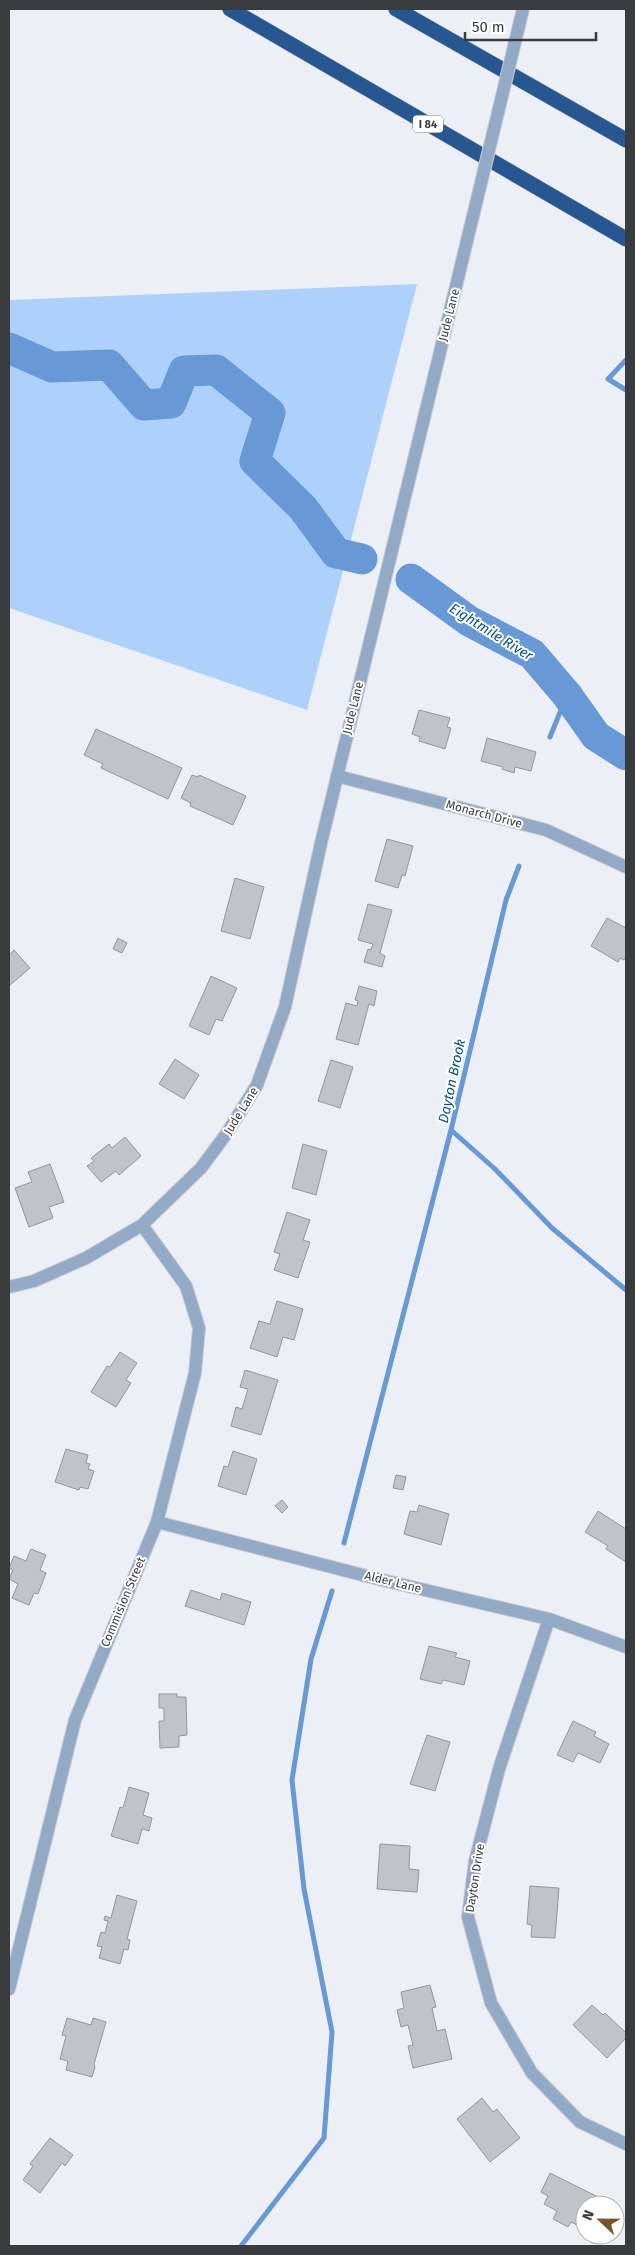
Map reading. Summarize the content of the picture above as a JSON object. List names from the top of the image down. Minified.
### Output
{"streets":{"highway":["I 84"],"street":["Jude Lane","Monarch Drive","Alder Lane","Commision Street","Dayton Drive"]},"crossings":[["Jude Lane","Monarch Drive"],["Jude Lane","Commision Street"],["Alder Lane","Commision Street"],["Alder Lane","Dayton Drive"]],"water":["Eightmile River","Dayton Brook"],"scale_bar":"50 m","north":"left"}
